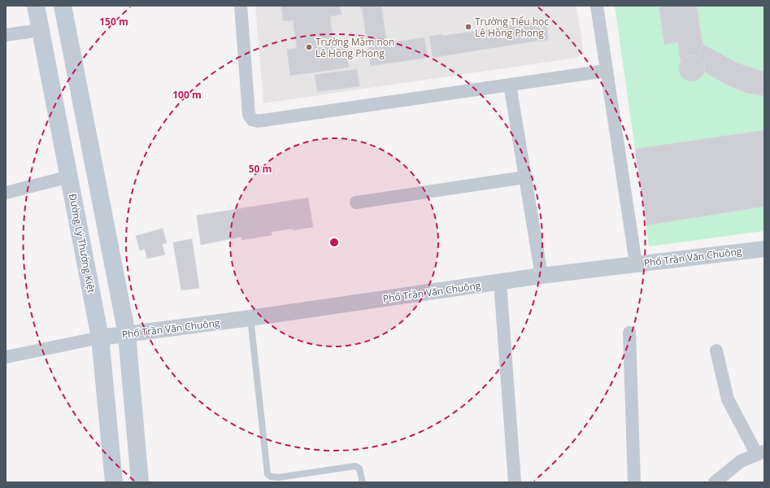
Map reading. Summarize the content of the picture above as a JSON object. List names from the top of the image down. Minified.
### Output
{"streets":{"main road":["Đường Lý Thường Kiệt"],"street":["Phố Trần Văn Chuông"]},"crossings":[["Đường Lý Thường Kiệt","Phố Trần Văn Chuông"]],"places":["Trường Tiểu học Lê Hồng Phong","Trường Mầm non Lê Hồng Phong"],"rings":["150 m","100 m","50 m"]}
